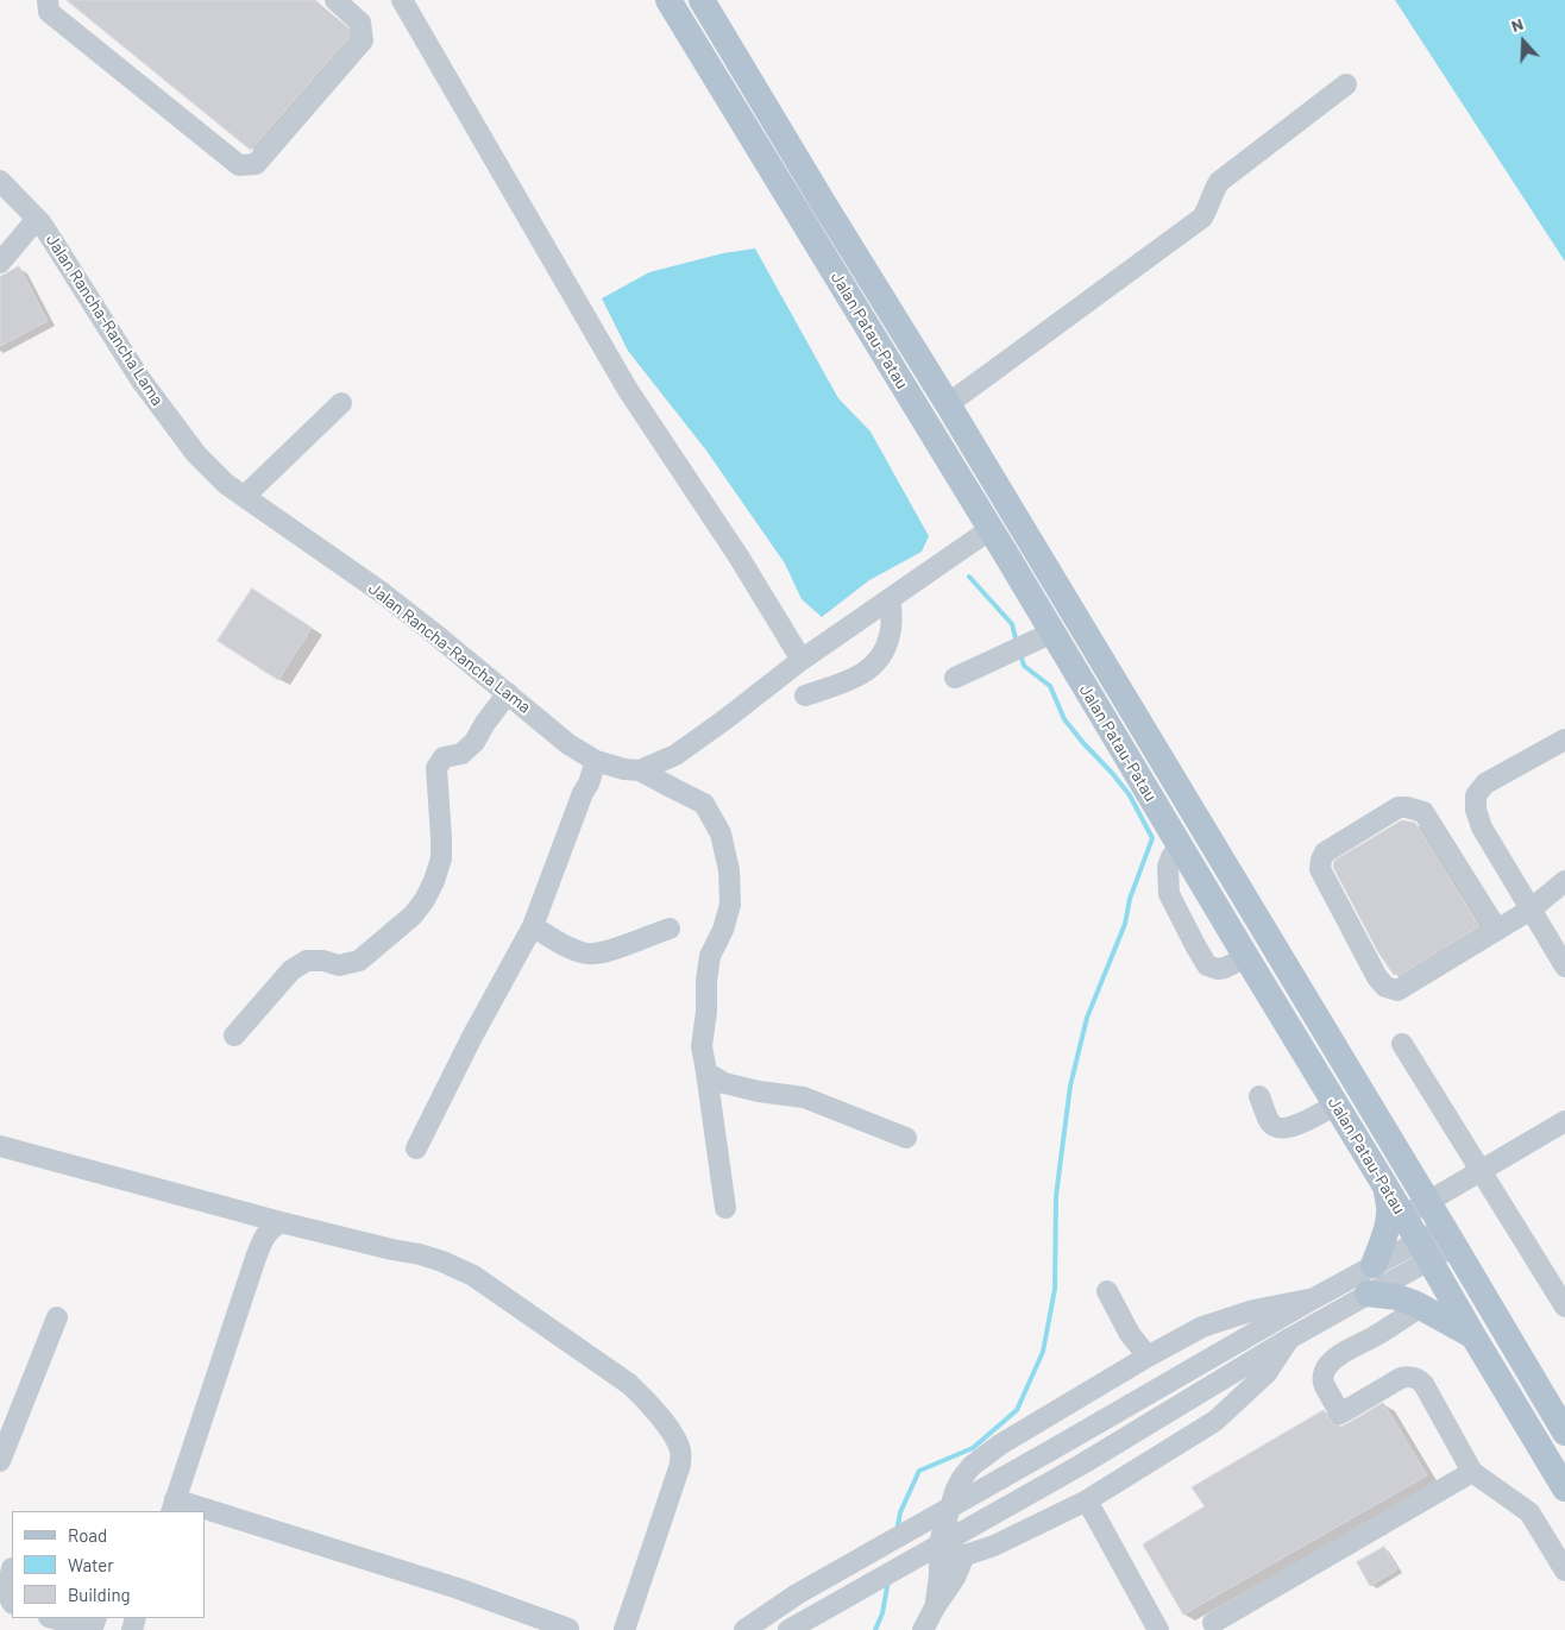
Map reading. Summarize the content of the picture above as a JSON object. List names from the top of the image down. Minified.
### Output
{"streets":{"main road":["Jalan Patau-Patau"],"street":["Jalan Rancha-Rancha Lama"]},"legend":["Road","Water","Building"],"north":"top"}
